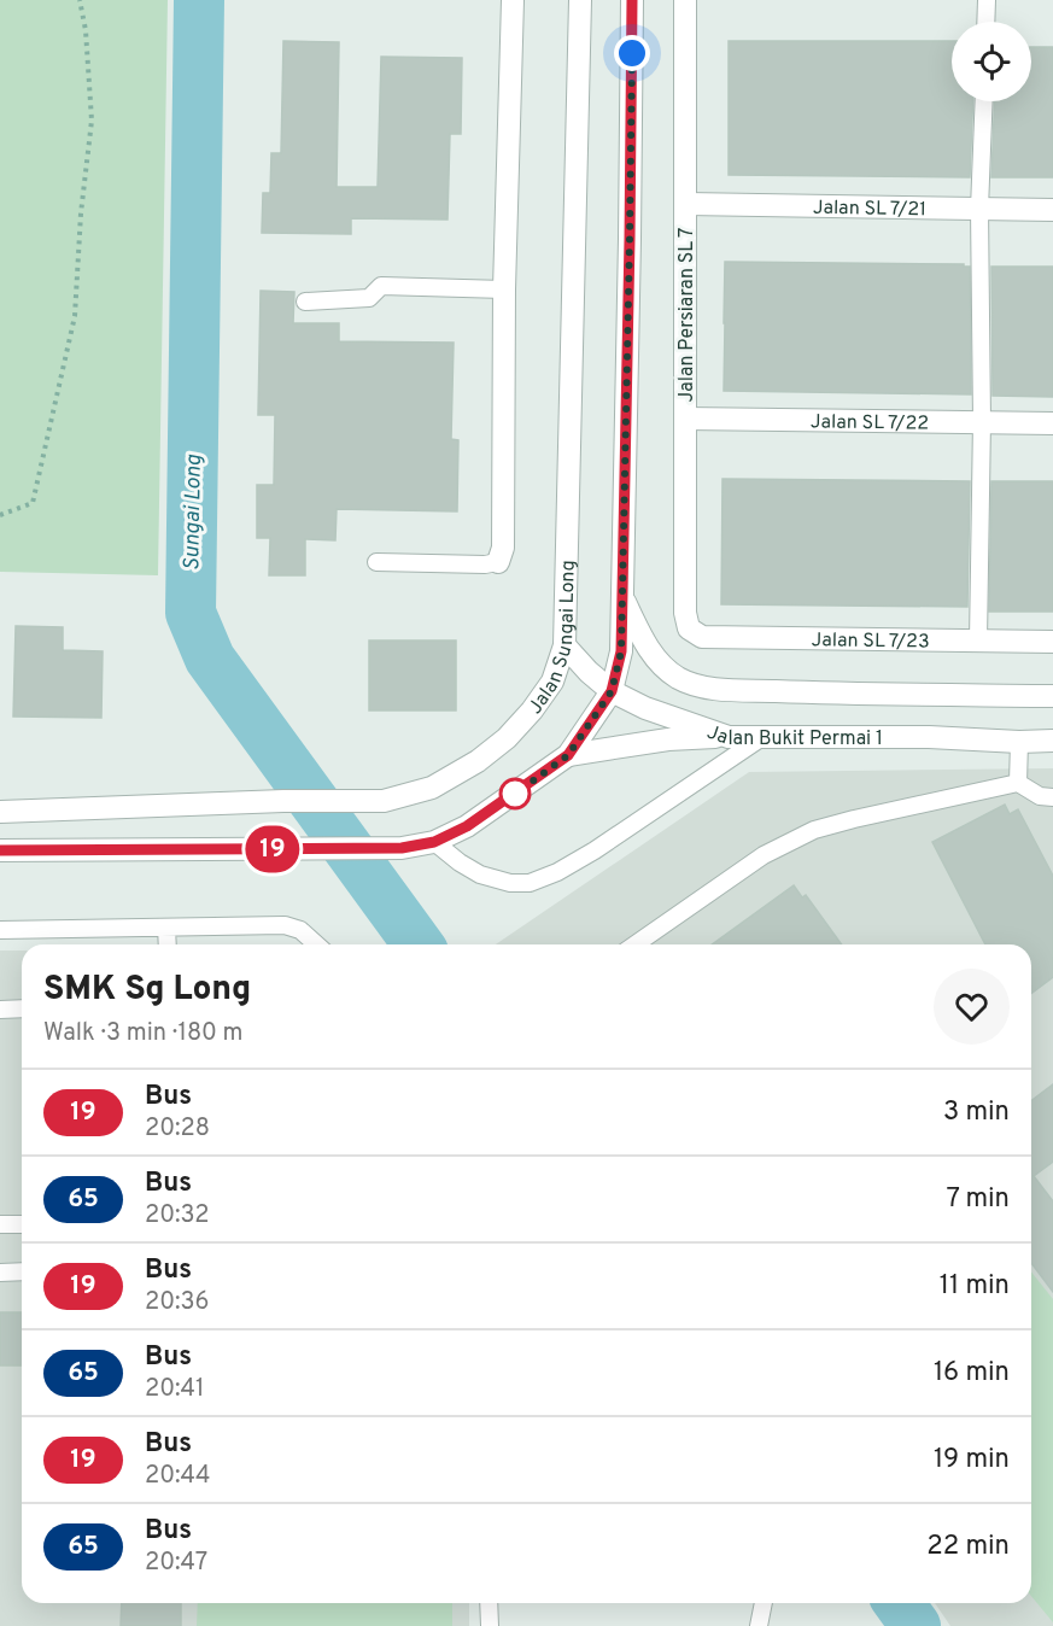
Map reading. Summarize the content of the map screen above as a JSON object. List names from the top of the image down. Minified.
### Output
{"streets":{"street":["Jalan SL 7/21","Jalan Persiaran SL 7","Jalan SL 7/22","Jalan Sungai Long","Jalan SL 7/23","Jalan Bukit Permai 1"]},"crossings":[["Jalan SL 7/21","Jalan Persiaran SL 7"],["Jalan Persiaran SL 7","Jalan SL 7/22"],["Jalan Persiaran SL 7","Jalan SL 7/23"],["Jalan Sungai Long","Jalan Bukit Permai 1"]],"water":["Sungai Long"],"lines":["bus line 19"],"page":{"on_map":"19","heading":["SMK Sg Long","Walk · 3 min · 180 m"],"list":[{"mark":"19","name":"Bus","note":"20:28","value":"3 min"},{"mark":"65","name":"Bus","note":"20:32","value":"7 min"},{"mark":"19","name":"Bus","note":"20:36","value":"11 min"},{"mark":"65","name":"Bus","note":"20:41","value":"16 min"},{"mark":"19","name":"Bus","note":"20:44","value":"19 min"},{"mark":"65","name":"Bus","note":"20:47","value":"22 min"}]}}
